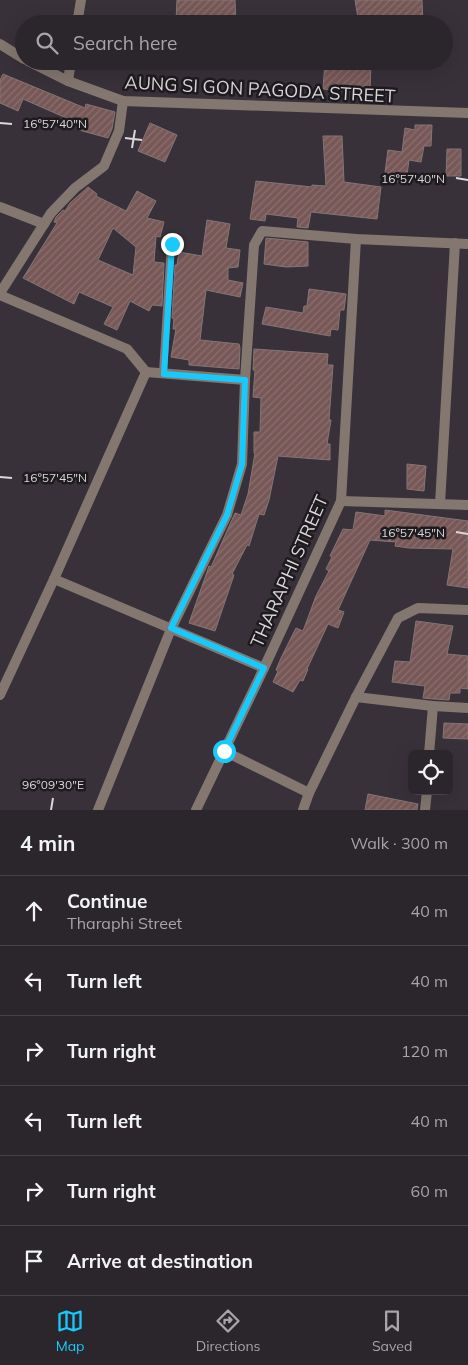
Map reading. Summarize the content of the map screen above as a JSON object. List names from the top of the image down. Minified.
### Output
{"streets":{"street":["AUNG SI GON PAGODA STREET","THARAPHI STREET"]},"page":{"search":"Search here","heading":["4 min","Walk · 300 m"],"list":[["Continue","Tharaphi Street","40 m"],["Turn left","40 m"],["Turn right","120 m"],["Turn left","40 m"],["Turn right","60 m"],"Arrive at destination"],"nav":["Map","Directions","Saved"]},"coordinates":["16°57'40\"N","16°57'45\"N","96°09'30\"E"]}
